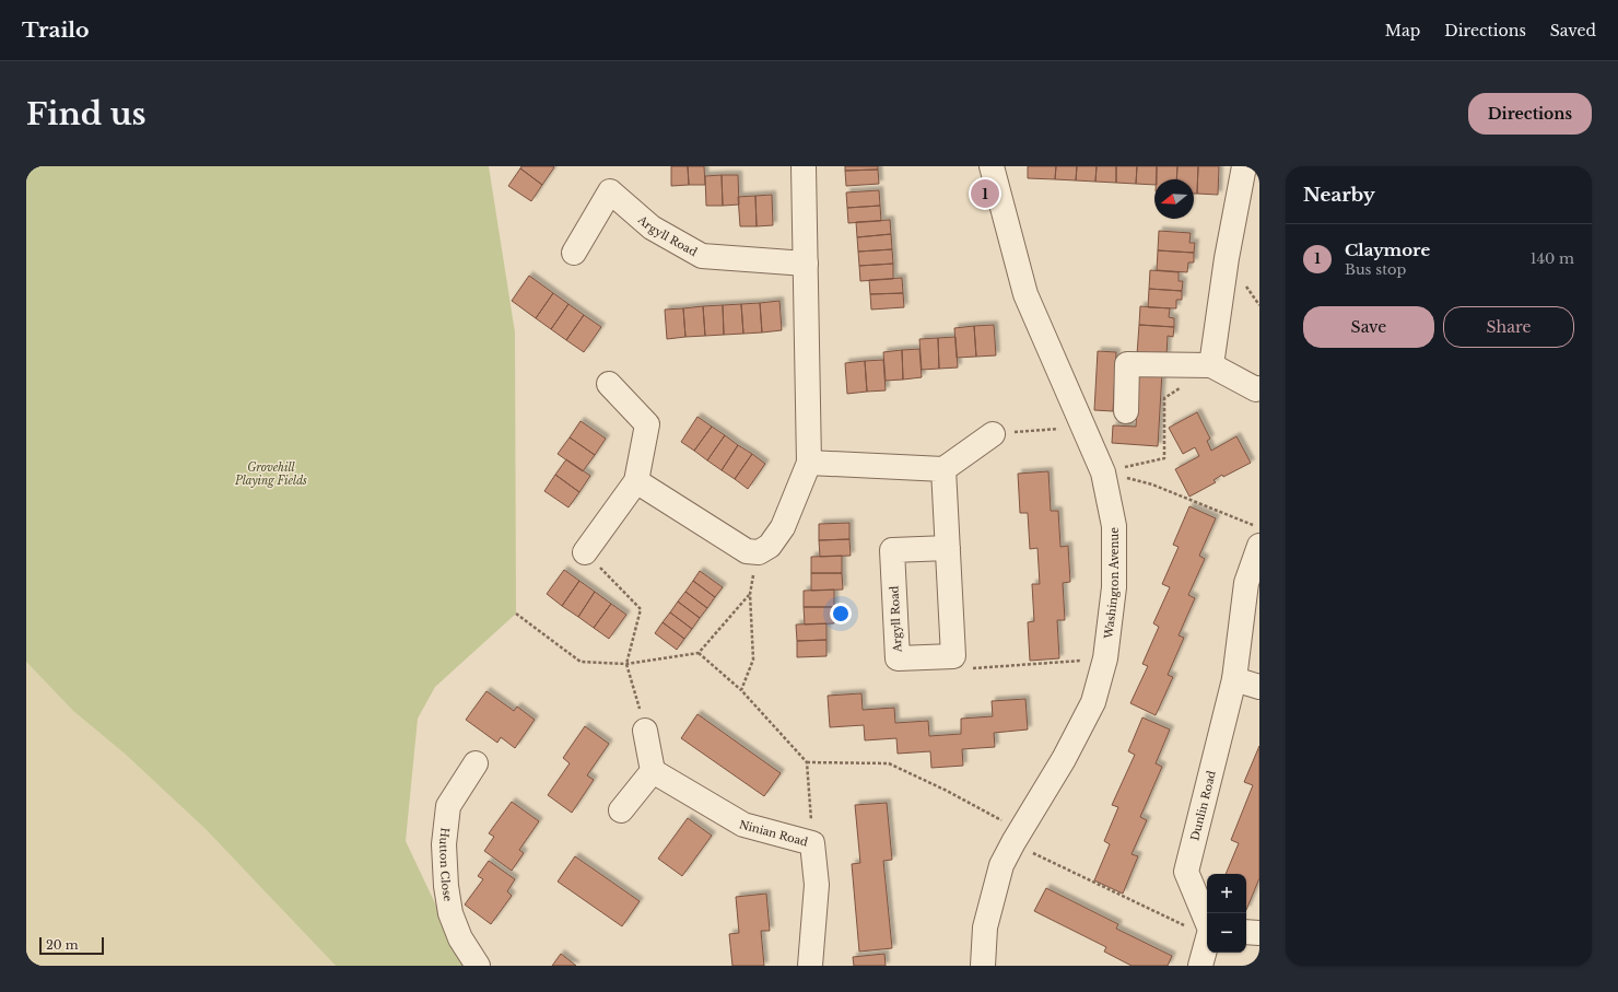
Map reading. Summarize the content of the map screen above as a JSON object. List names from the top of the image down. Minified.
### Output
{"streets":{"street":["Argyll Road","Washington Avenue","Dunlin Road","Ninian Road","Hutton Close"]},"parks":["Grovehill Playing Fields"],"scale_bar":"20 m","north":"left","page":{"header":"Trailo","nav":["Map","Directions","Saved"],"buttons":["Directions",["Save","Share"]],"title":"Find us","heading":"Nearby","pins":"1","list":[{"mark":"1","name":"Claymore","note":"Bus stop","value":"140 m"}],"map_buttons":["+","−"],"scale":"20 m"}}
